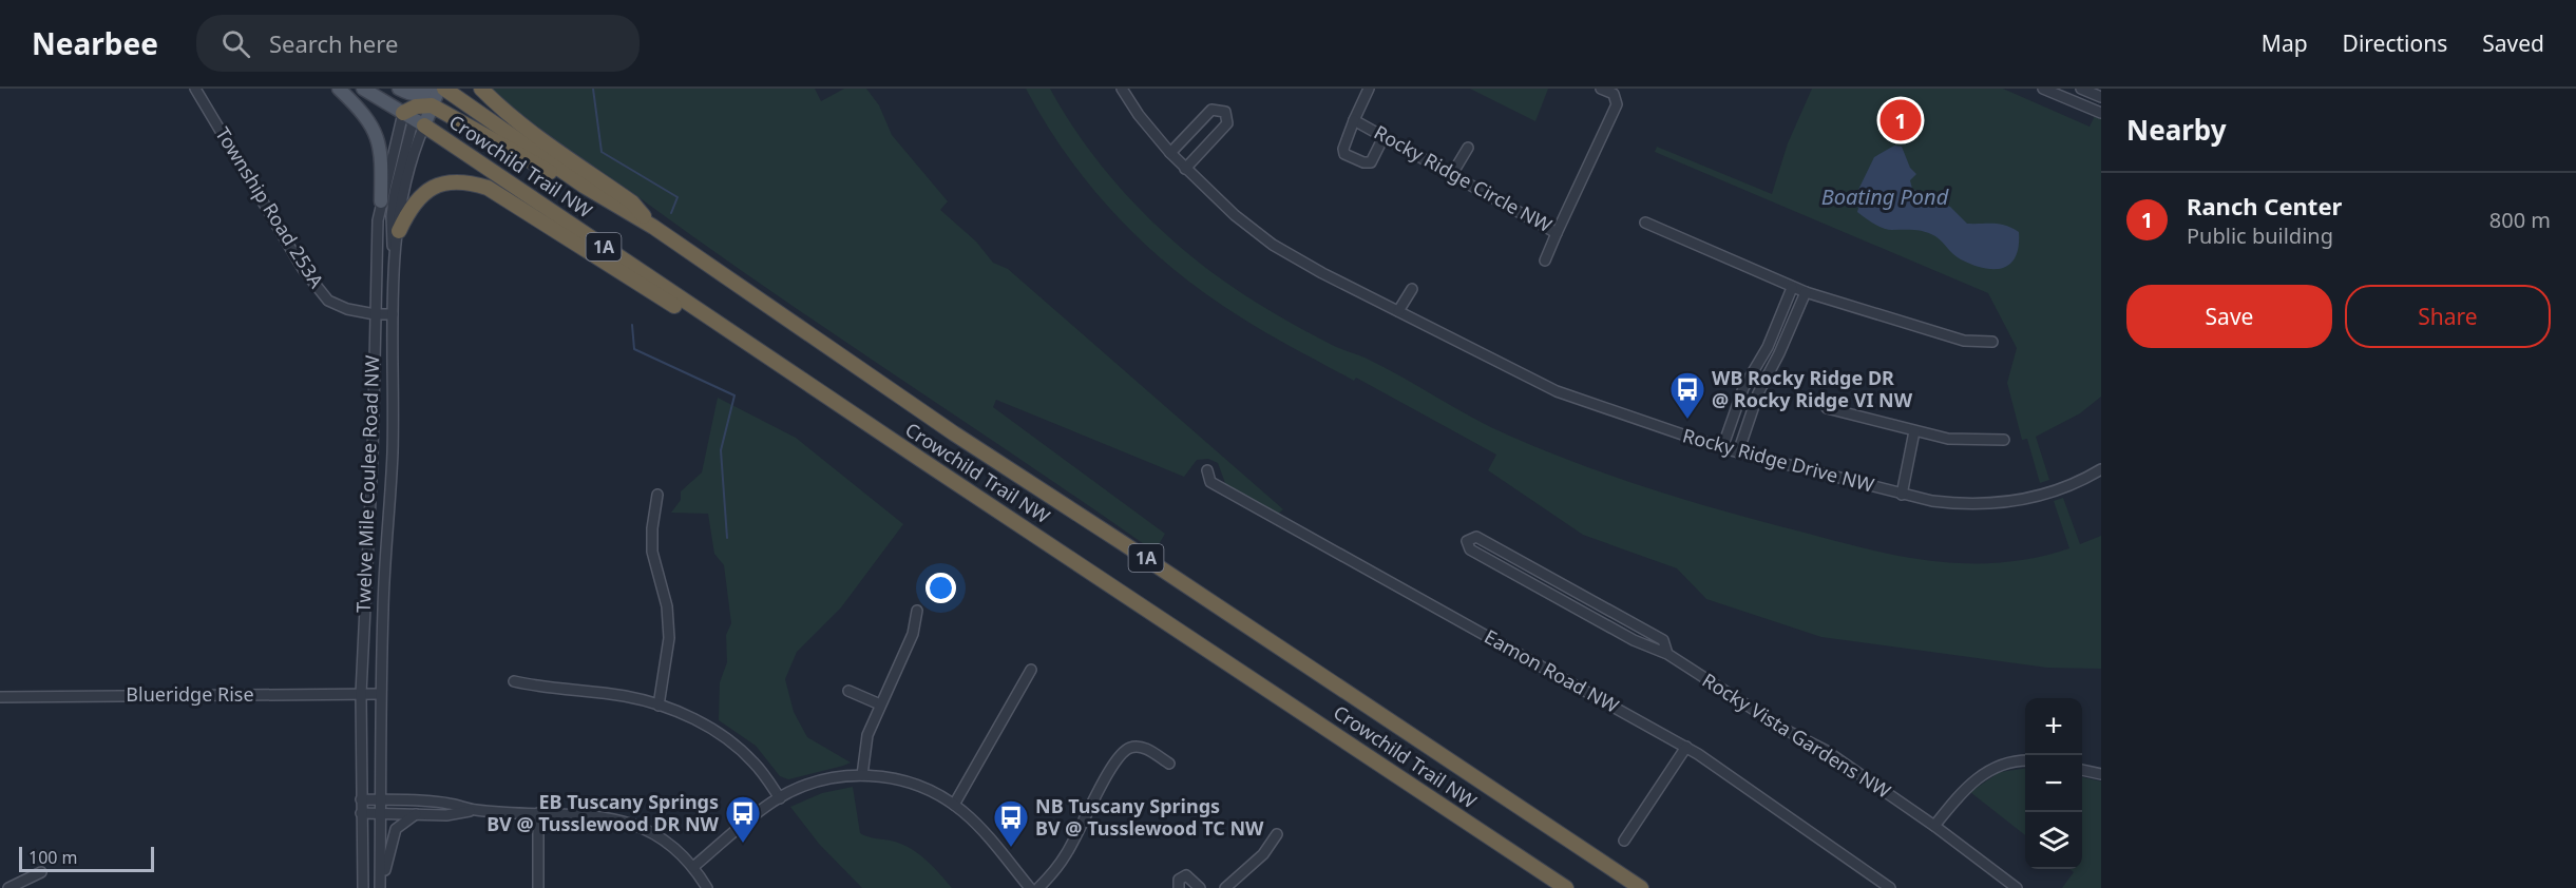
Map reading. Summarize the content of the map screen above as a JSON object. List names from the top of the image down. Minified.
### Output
{"streets":{"highway":["Crowchild Trail NW","1A"],"street":["Rocky Ridge Circle NW","Township Road 253A","Rocky Ridge Drive NW","Twelve Mile Coulee Road NW","Eamon Road NW","Blueridge Rise","Rocky Vista Gardens NW"]},"crossings":[["Crowchild Trail NW","Twelve Mile Coulee Road NW"],["Township Road 253A","Twelve Mile Coulee Road NW"],["Twelve Mile Coulee Road NW","Blueridge Rise"]],"water":["Boating Pond"],"places":{"bus stop":["WB Rocky Ridge DR @ Rocky Ridge VI NW","EB Tuscany Springs BV @ Tusslewood DR NW","NB Tuscany Springs BV @ Tusslewood TC NW"]},"scale_bar":"100 m","page":{"header":"Nearbee","search":"Search here","nav":["Map","Directions","Saved"],"heading":"Nearby","pins":"1","list":[{"mark":"1","name":"Ranch Center","note":"Public building","value":"800 m"}],"buttons":["Save","Share"],"map_buttons":["+","−"],"scale":"100 m"}}
